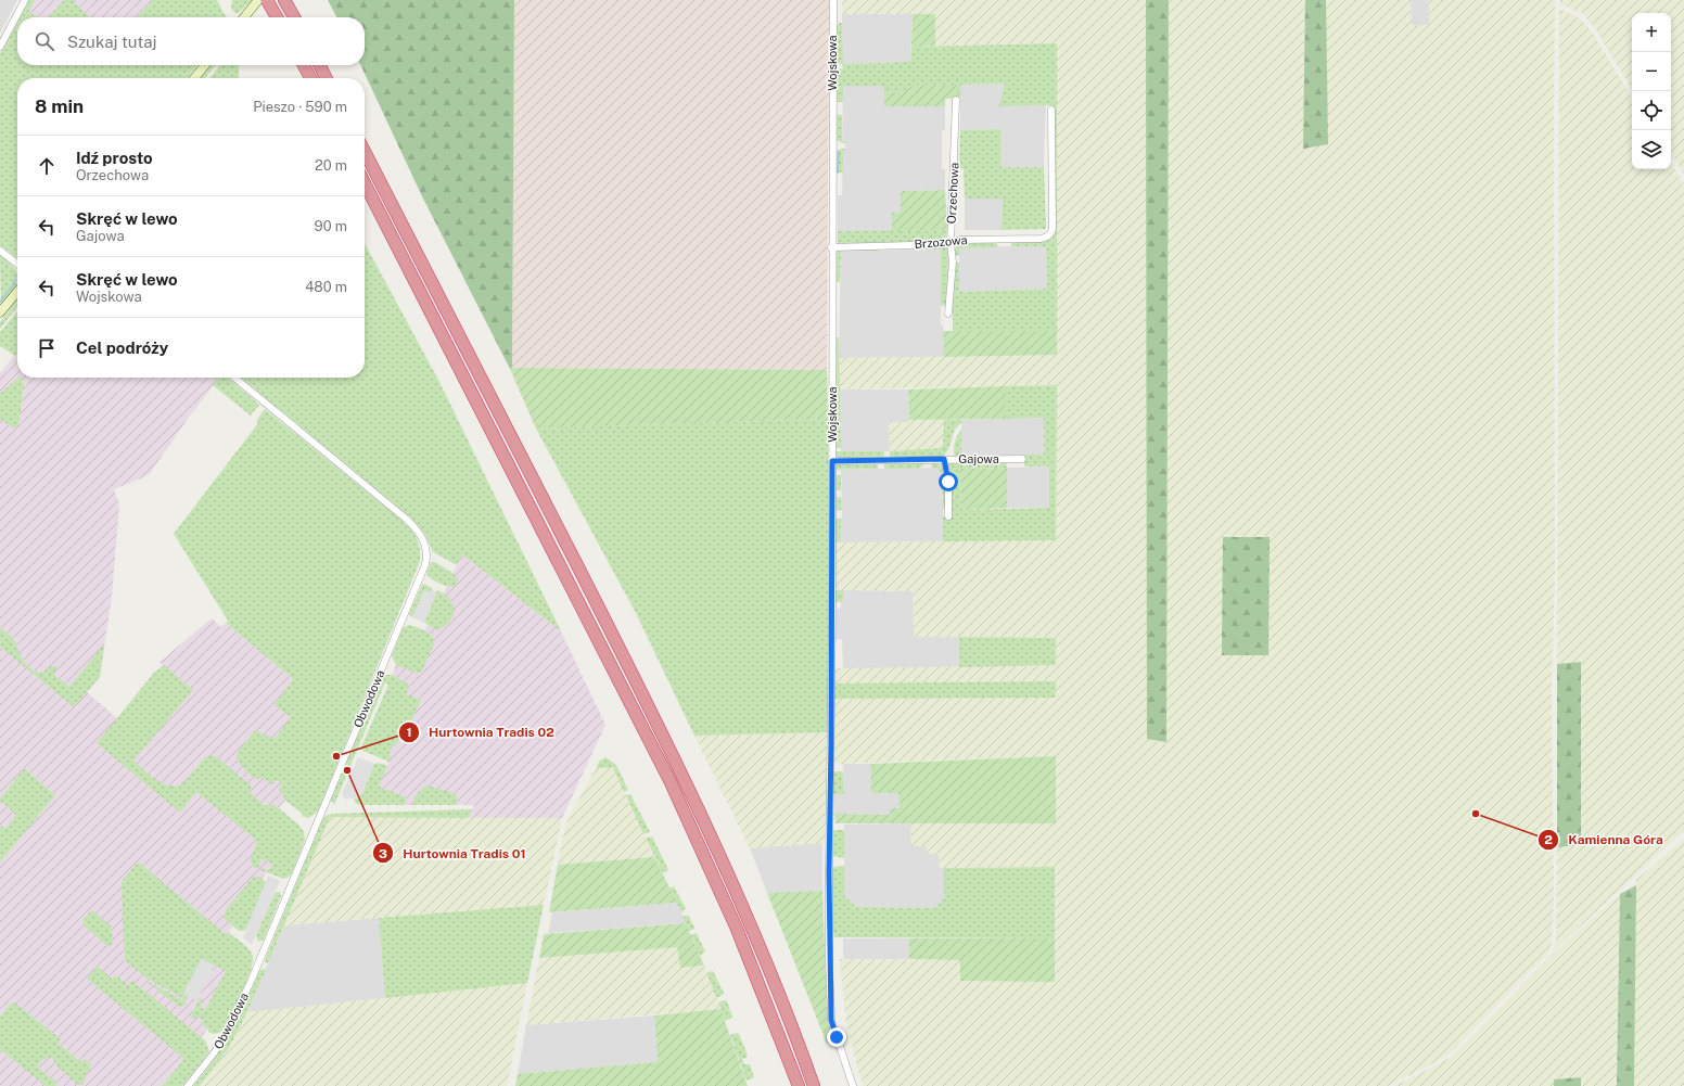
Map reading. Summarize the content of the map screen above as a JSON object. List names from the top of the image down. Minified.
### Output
{"streets":{"street":["Wojskowa","Orzechowa","Brzozowa","Gajowa","Obwodowa"]},"crossings":[["Wojskowa","Brzozowa"],["Wojskowa","Gajowa"],["Orzechowa","Brzozowa"]],"places":["Hurtownia Tradis 02","Hurtownia Tradis 01","Kamienna Góra"],"page":{"map_buttons":["+","−"],"search":"Szukaj tutaj","heading":["8 min","Pieszo · 590 m"],"list":[["Idź prosto","Orzechowa","20 m"],["Skręć w lewo","Gajowa","90 m"],["Skręć w lewo","Wojskowa","480 m"],"Cel podróży"]}}
